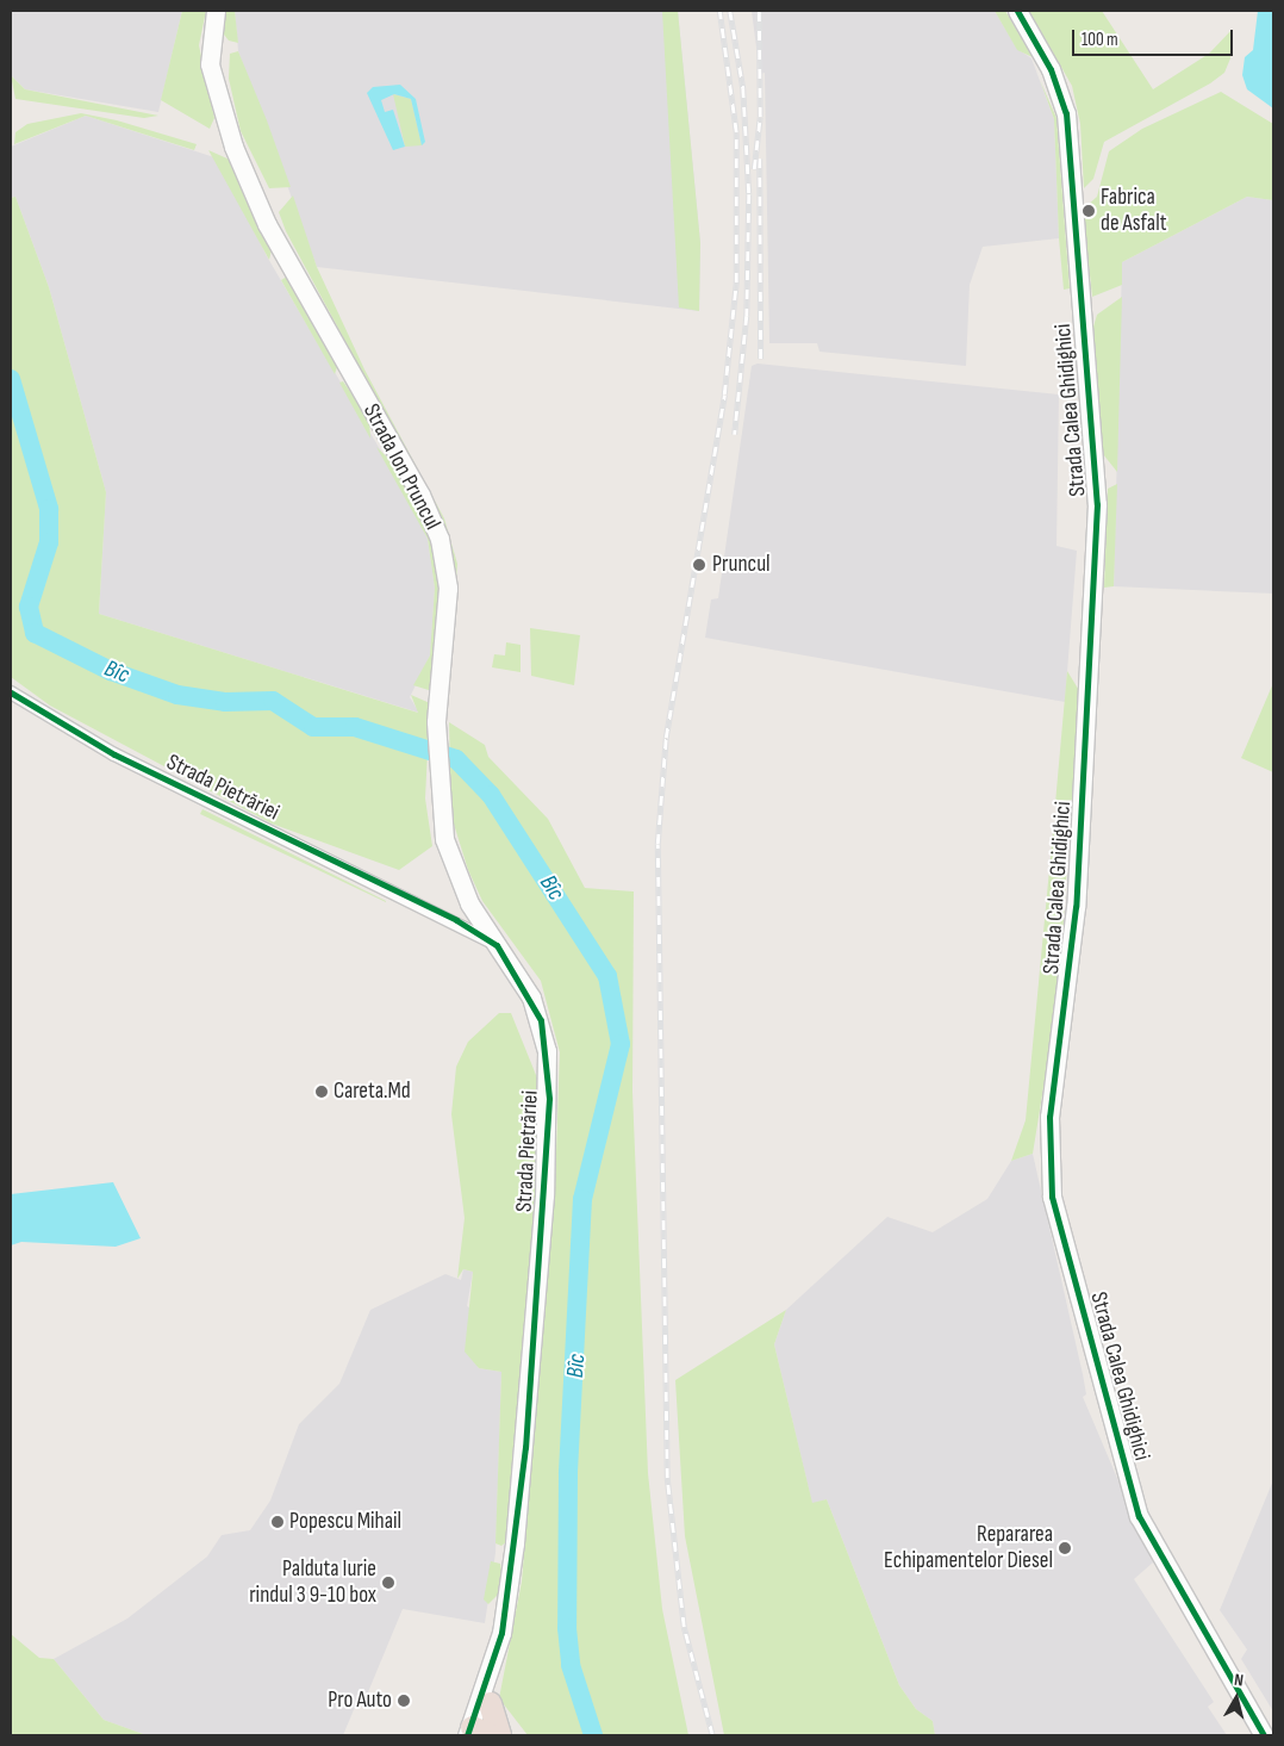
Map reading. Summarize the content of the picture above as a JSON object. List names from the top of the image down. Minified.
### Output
{"streets":{"street":["Strada Calea Ghidighici","Strada Ion Pruncul","Strada Pietrăriei"]},"crossings":[["Strada Ion Pruncul","Strada Pietrăriei"]],"water":["Bîc"],"places":["Fabrica de Asfalt","Pruncul","Careta.Md","Popescu Mihail","Repararea Echipamentelor Diesel","Palduta Iurie rindul 3 9-10 box","Pro Auto"],"scale_bar":"100 m","north":"top"}
